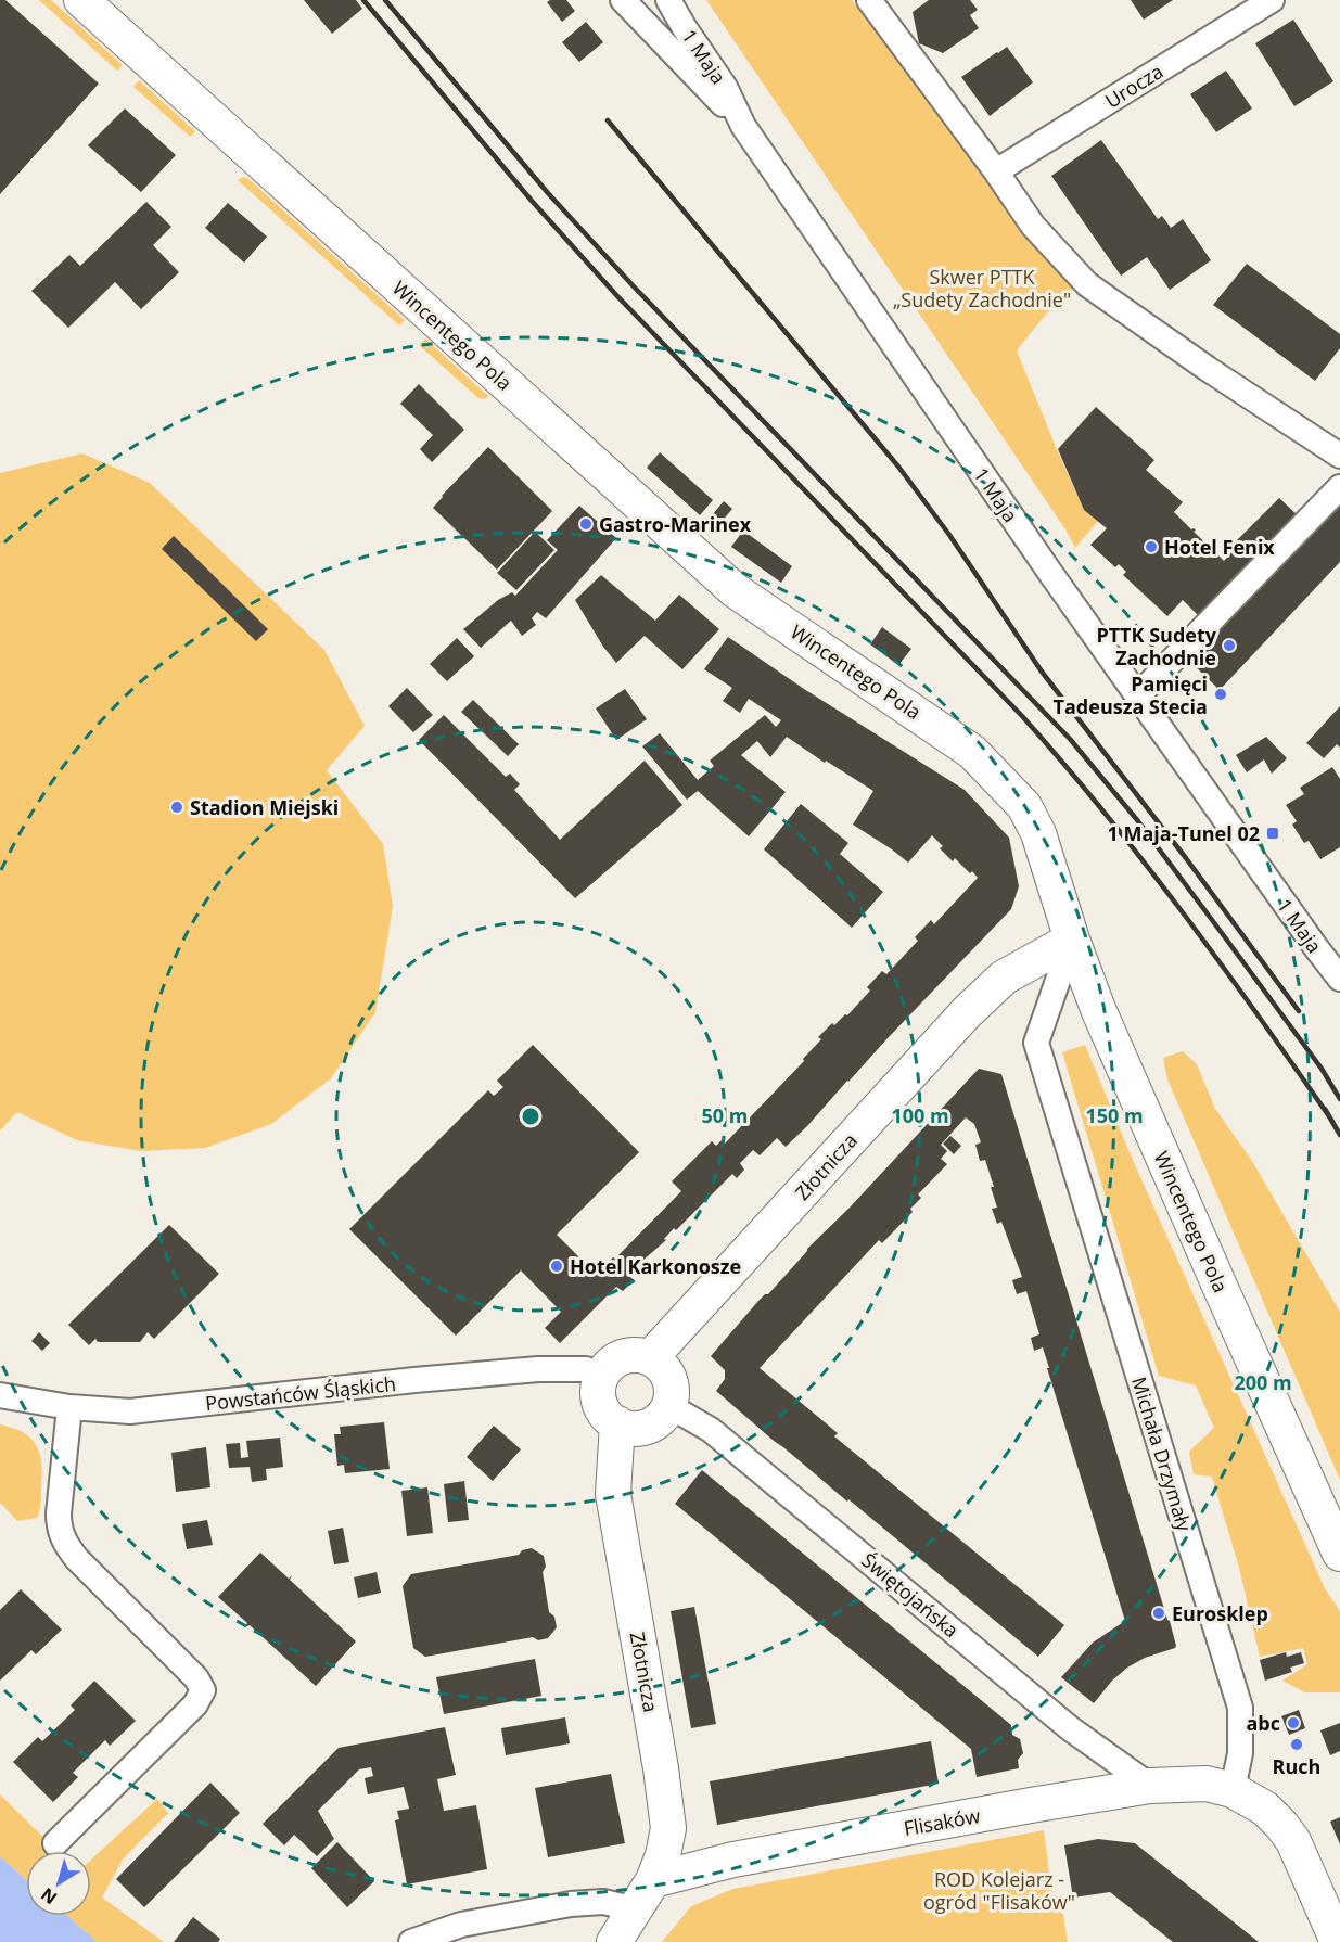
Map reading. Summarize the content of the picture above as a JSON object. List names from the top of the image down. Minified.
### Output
{"streets":{"street":["1 Maja","Urocza","Wincentego Pola","Złotnicza","Powstańców Śląskich","Michała Drzymały","Świętojańska","Flisaków"]},"crossings":[["Wincentego Pola","Złotnicza"],["Wincentego Pola","Michała Drzymały"],["Złotnicza","Powstańców Śląskich"],["Złotnicza","Michała Drzymały"],["Złotnicza","Świętojańska"],["Złotnicza","Flisaków"],["Powstańców Śląskich","Świętojańska"],["Michała Drzymały","Flisaków"],["Świętojańska","Flisaków"]],"parks":["Skwer PTTK „Sudety Zachodnie\"","ROD Kolejarz - ogród \"Flisaków\""],"places":{"other":["Gastro-Marinex","Hotel Fenix","PTTK Sudety Zachodnie","Pamięci Tadeusza Stecia","Stadion Miejski","Hotel Karkonosze","Eurosklep","abc","Ruch"],"transit":["1 Maja-Tunel 02"]},"north":"bottom left","rings":["50 m","100 m","150 m","200 m"]}
